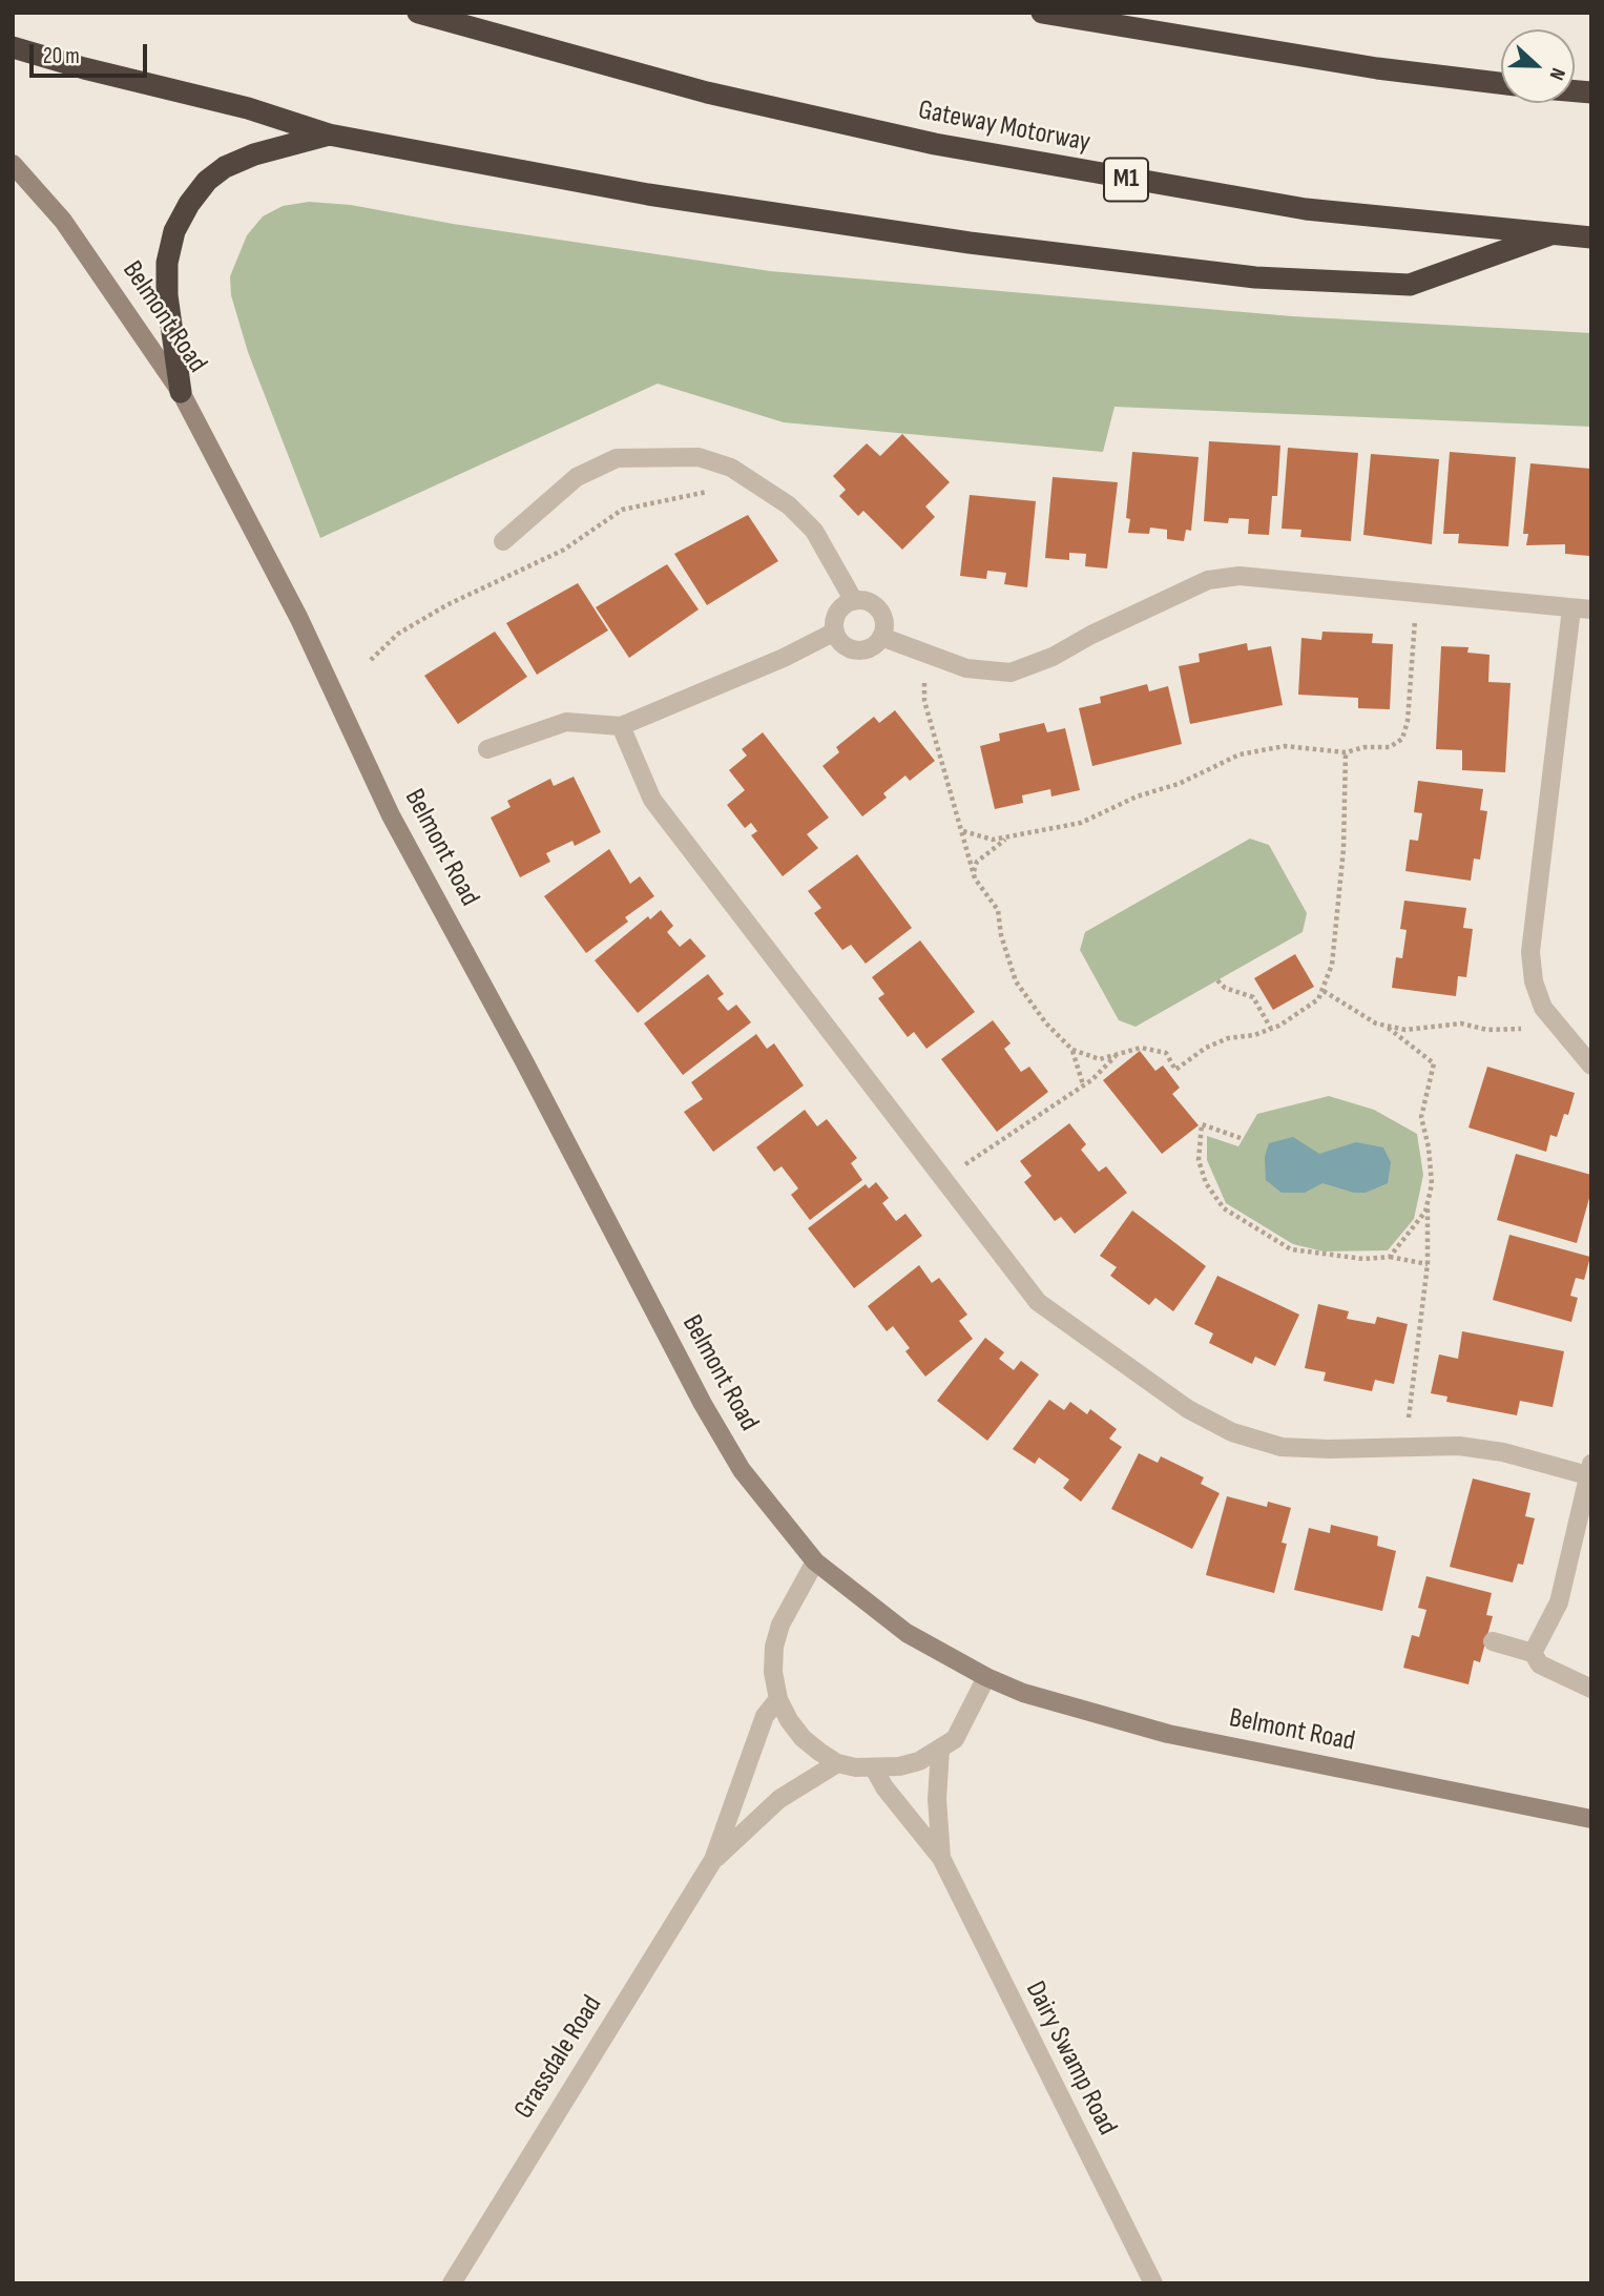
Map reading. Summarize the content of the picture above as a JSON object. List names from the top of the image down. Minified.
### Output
{"streets":{"highway":["Gateway Motorway","M1"],"main road":["Belmont Road"],"street":["Grassdale Road","Dairy Swamp Road"]},"scale_bar":"20 m","north":"right"}
